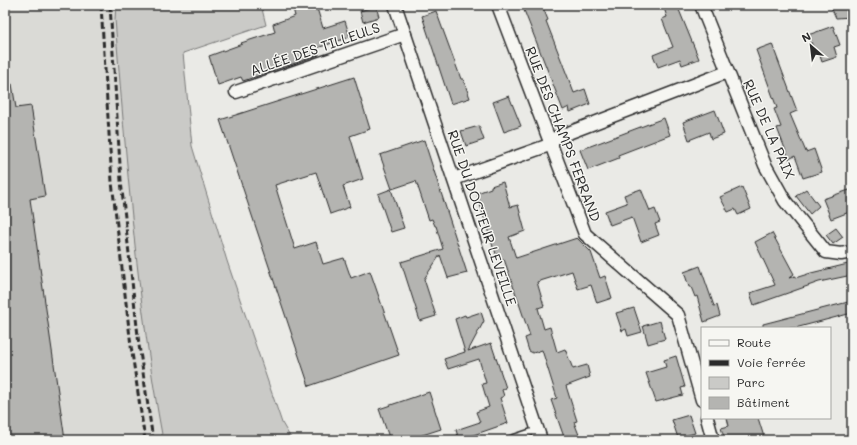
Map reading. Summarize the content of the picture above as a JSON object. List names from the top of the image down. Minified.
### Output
{"streets":{"street":["ALLÉE DES TILLEULS","RUE DE LA PAIX","RUE DES CHAMPS FERRAND","RUE DU DOCTEUR LEVEILLE"]},"crossings":[["ALLÉE DES TILLEULS","RUE DU DOCTEUR LEVEILLE"]],"legend":["Route","Voie ferrée","Parc","Bâtiment"],"north":"top left"}
